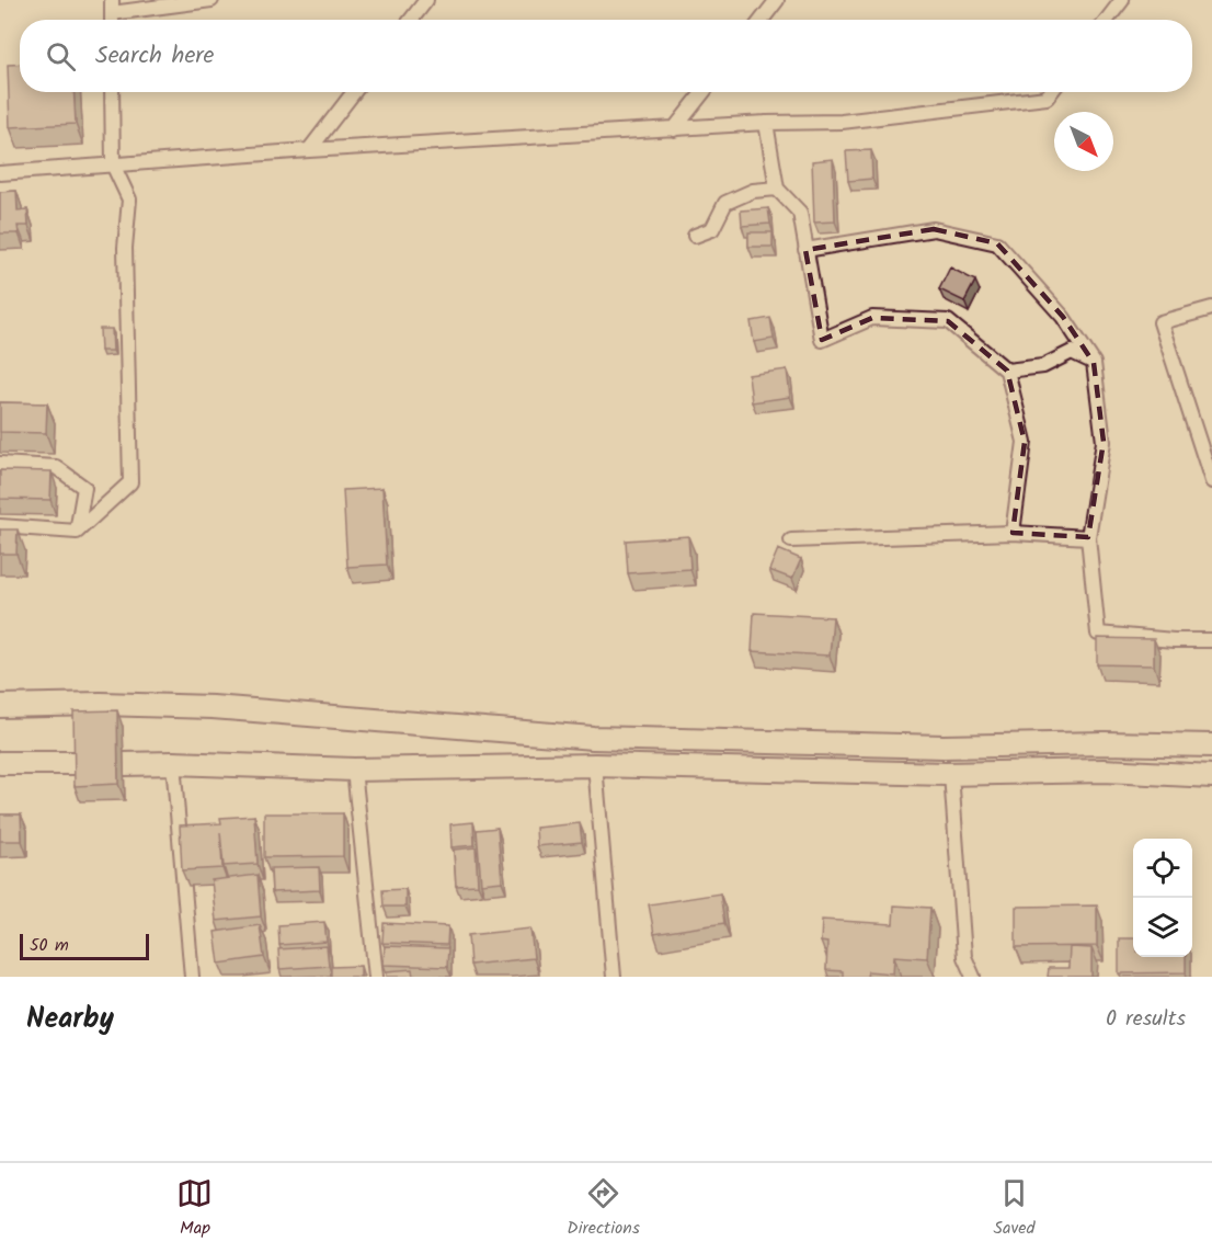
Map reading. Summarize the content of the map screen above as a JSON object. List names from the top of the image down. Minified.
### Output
{"scale_bar":"50 m","north":"bottom right","page":{"search":"Search here","scale":"50 m","heading":["Nearby","0 results"],"nav":["Map","Directions","Saved"]}}
